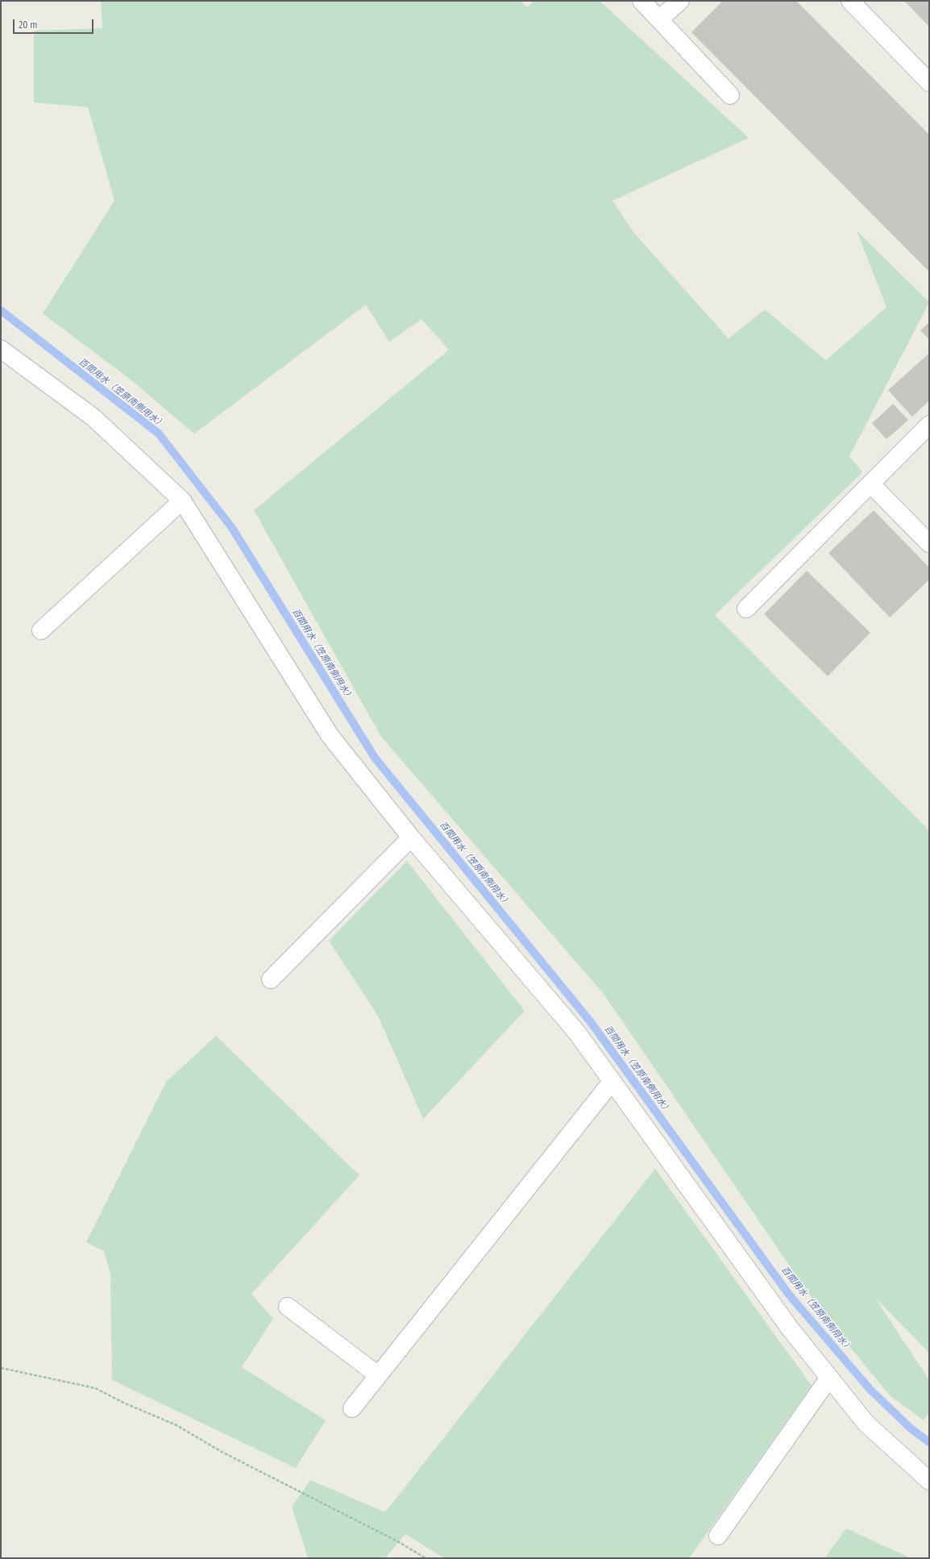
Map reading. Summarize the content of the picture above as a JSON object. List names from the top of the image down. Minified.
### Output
{"water":["百間用水（笠原南側用水）"],"scale_bar":"20 m"}
